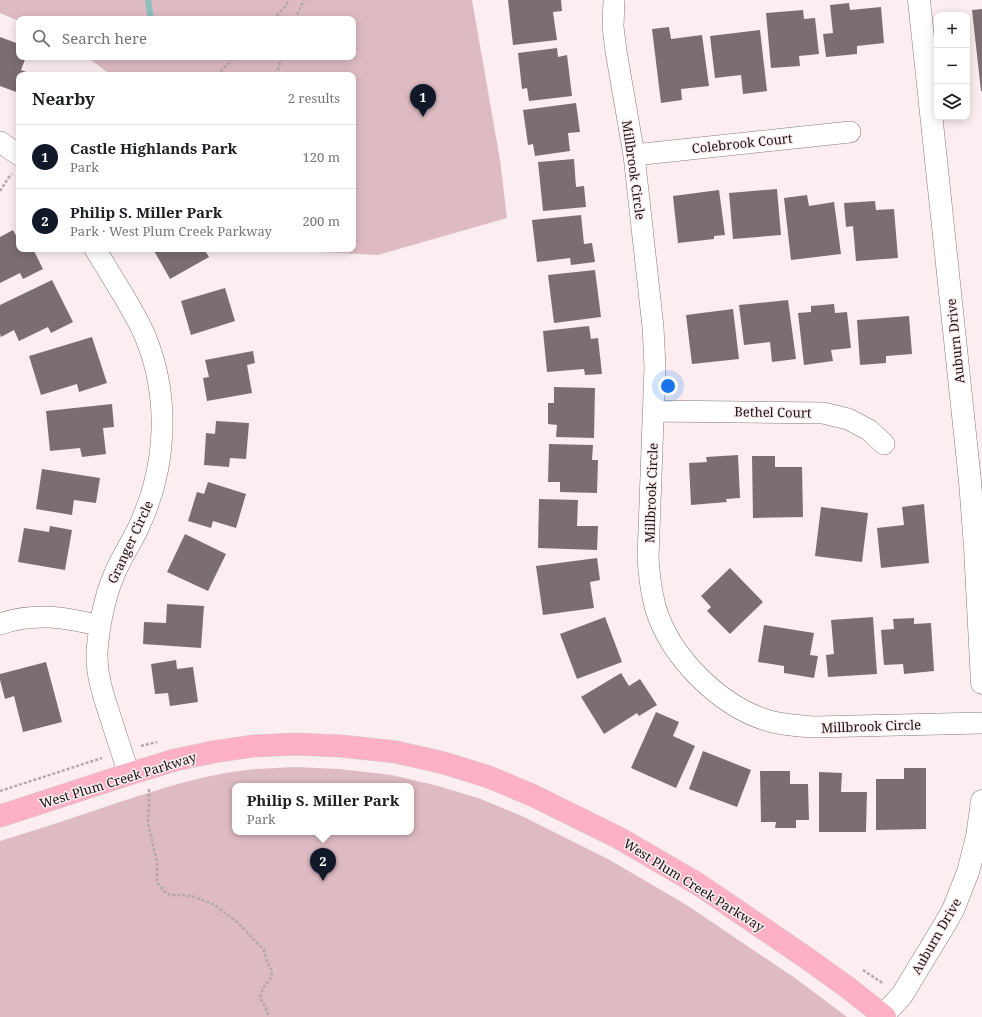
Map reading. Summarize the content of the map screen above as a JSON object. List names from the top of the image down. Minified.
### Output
{"streets":{"main road":["West Plum Creek Parkway"],"street":["Colebrook Court","Millbrook Circle","Auburn Drive","Bethel Court","Granger Circle"]},"crossings":[["Colebrook Court","Millbrook Circle"],["Millbrook Circle","Bethel Court"],["Auburn Drive","West Plum Creek Parkway"],["Granger Circle","West Plum Creek Parkway"]],"page":{"map_buttons":["+","−"],"search":"Search here","heading":["Nearby","2 results"],"pins":["1","2"],"list":[{"mark":"1","name":"Castle Highlands Park","note":"Park","value":"120 m"},{"mark":"2","name":"Philip S. Miller Park","note":"Park · West Plum Creek Parkway","value":"200 m"}],"popup":["Philip S. Miller Park","Park"]}}
